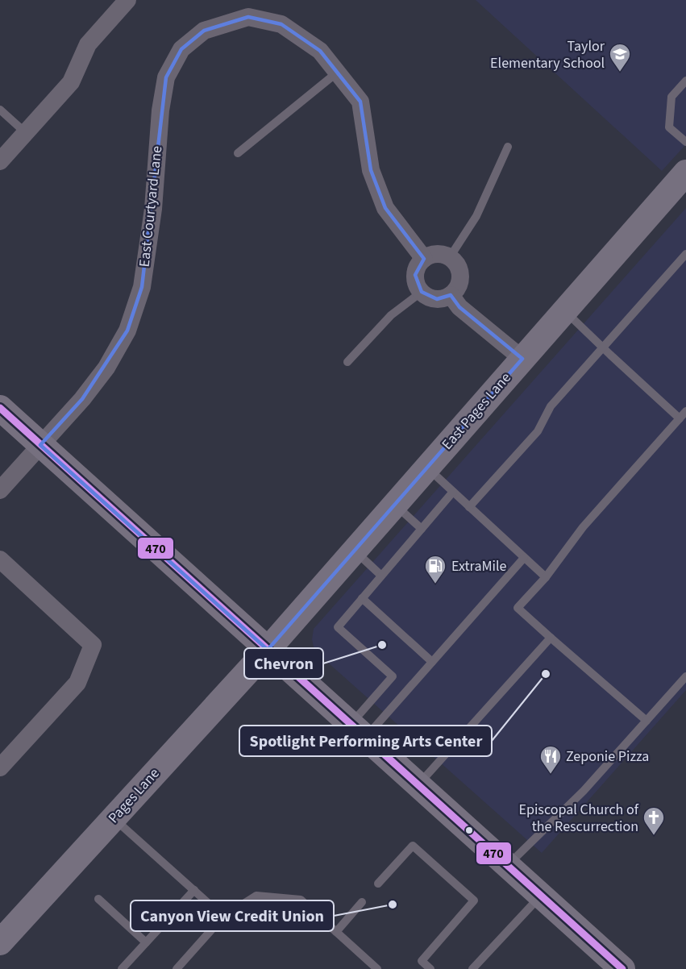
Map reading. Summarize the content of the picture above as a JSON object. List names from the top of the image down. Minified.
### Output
{"streets":{"main road":["East Pages Lane","Pages Lane"],"street":["East Courtyard Lane"]},"crossings":[["East Pages Lane","Pages Lane"]],"places":{"school or university":["Taylor Elementary School"],"fuel station":["ExtraMile"],"other":["Chevron","Spotlight Performing Arts Center","Canyon View Credit Union"],"restaurant":["Zeponie Pizza"],"church":["Episcopal Church of the Rescurrection"]},"lines":["transit line 470"]}
